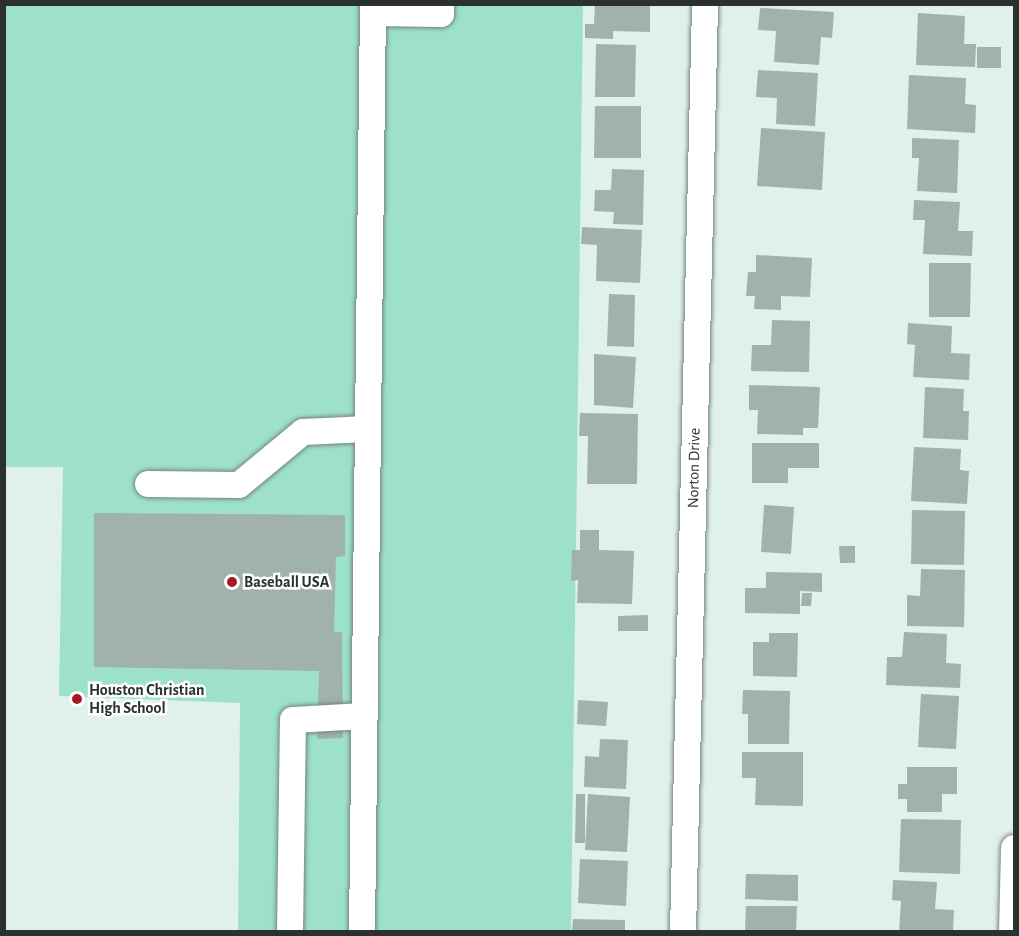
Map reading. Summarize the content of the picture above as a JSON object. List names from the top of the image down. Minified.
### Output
{"streets":{"street":["Norton Drive"]},"places":["Baseball USA","Houston Christian High School"]}
